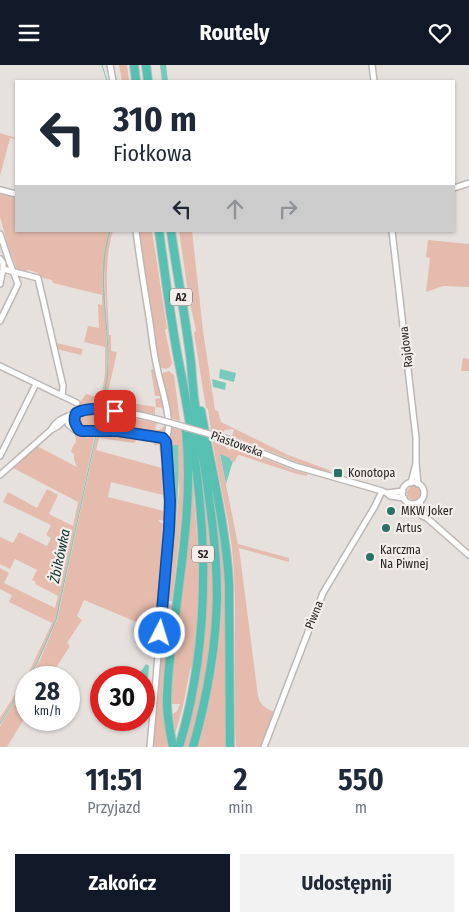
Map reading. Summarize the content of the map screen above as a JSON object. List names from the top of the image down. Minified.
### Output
{"streets":{"highway":["A2","S2"],"street":["Rajdowa","Piastowska","Piwna"]},"crossings":[["A2","S2"],["Rajdowa","Piastowska"],["Piastowska","Piwna"]],"water":["Żbikówka"],"places":{"transit":["Konotopa"],"other":["MKW Joker","Artus","Karczma Na Piwnej"]},"page":{"header":"Routely","turn":["310 m","Fiołkowa"],"speed":"28 km/h","limit":"30","eta":["11:51","Przyjazd","2","min","550","m"],"buttons":["Zakończ","Udostępnij"]}}
